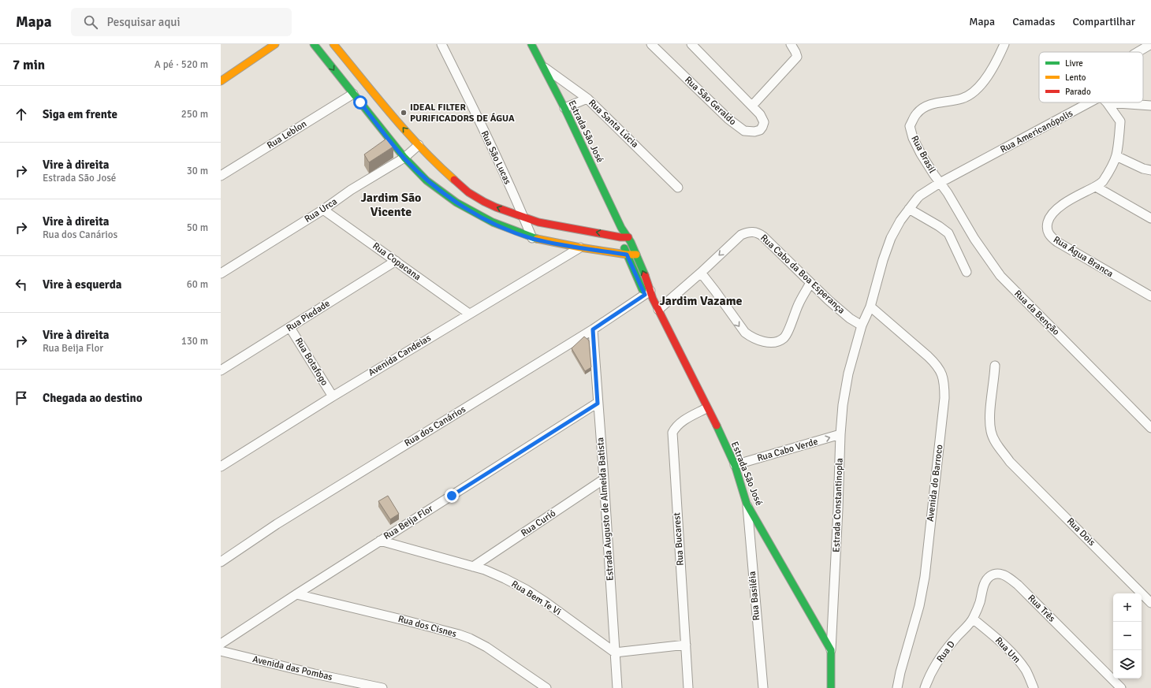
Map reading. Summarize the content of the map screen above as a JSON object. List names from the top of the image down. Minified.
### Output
{"streets":{"street":["Rua São Geraldo","Rua Santa Lúcia","Estrada São José","Rua Americanópolis","Rua Leblon","Rua Brasil","Rua São Lucas","Rua Urca","Rua Água Branca","Rua Copacana","Rua Cabo da Boa Esperança","Rua da Benção","Rua Piedade","Avenida Candeias","Rua Botafogo","Rua dos Canários","Rua Cabo Verde","Avenida do Barroco","Estrada Constantinopla","Estrada Augusto de Almeida Batista","Rua Beija Flor","Rua Curió","Rua Dois","Rua Bucarest","Rua Basiléia","Rua Bem Te Vi","Rua Três","Rua dos Cisnes","Rua Um","Rua D","Avenida das Pombas"]},"crossings":[["Rua Santa Lúcia","Estrada São José"],["Estrada São José","Rua dos Canários"],["Estrada São José","Rua Cabo Verde"],["Estrada São José","Estrada Constantinopla"],["Estrada São José","Rua Bucarest"],["Estrada São José","Rua Basiléia"],["Rua Americanópolis","Rua Brasil"],["Rua Americanópolis","Rua da Benção"],["Rua Brasil","Rua da Benção"],["Rua Urca","Rua Copacana"],["Rua Copacana","Rua Piedade"],["Rua Copacana","Avenida Candeias"],["Rua Cabo da Boa Esperança","Estrada Constantinopla"],["Rua Piedade","Rua Botafogo"],["Avenida Candeias","Rua Botafogo"],["Rua dos Canários","Estrada Augusto de Almeida Batista"],["Rua Cabo Verde","Estrada Constantinopla"],["Estrada Augusto de Almeida Batista","Rua Beija Flor"],["Estrada Augusto de Almeida Batista","Rua Curió"],["Estrada Augusto de Almeida Batista","Rua Bem Te Vi"],["Rua Beija Flor","Rua Bem Te Vi"],["Rua Beija Flor","Rua dos Cisnes"],["Rua Curió","Rua Bem Te Vi"],["Rua Três","Rua Um"],["Rua Três","Rua D"],["Rua Um","Rua D"]],"one_way":["Rua Cabo Verde"],"districts":["Jardim São Vicente","Jardim Vazame"],"places":["IDEAL FILTER PURIFICADORS DE ÁGUA"],"legend":["Livre","Lento","Parado"],"page":{"header":"Mapa","search":"Pesquisar aqui","nav":["Mapa","Camadas","Compartilhar"],"heading":["7 min","A pé · 520 m"],"list":[["Siga em frente","250 m"],["Vire à direita","Estrada São José","30 m"],["Vire à direita","Rua dos Canários","50 m"],["Vire à esquerda","60 m"],["Vire à direita","Rua Beija Flor","130 m"],"Chegada ao destino"],"map_buttons":["+","−"]}}
